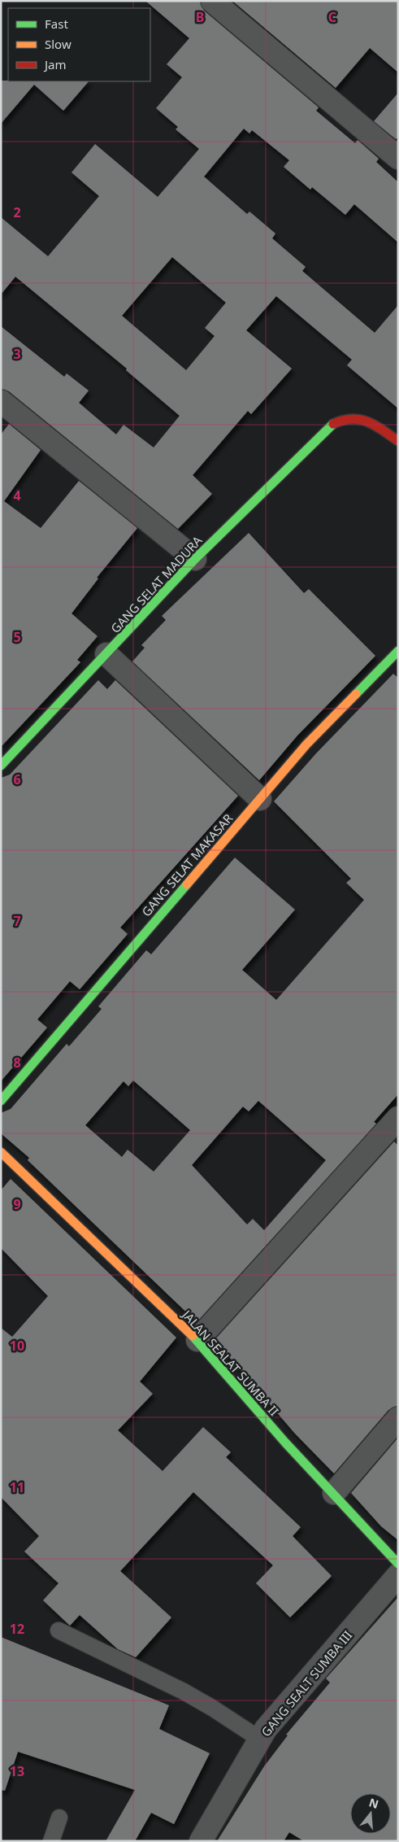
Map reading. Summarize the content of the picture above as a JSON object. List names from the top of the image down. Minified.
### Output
{"streets":{"street":["GANG SELAT MADURA","GANG SELAT MAKASAR","JALAN SEALAT SUMBA II","GANG SEALT SUMBA III"]},"legend":["Fast","Slow","Jam"],"north":"top","grid":{"columns":["B","C"],"rows":["2","3","4","5","6","7","8","9","10","11","12","13"]}}
